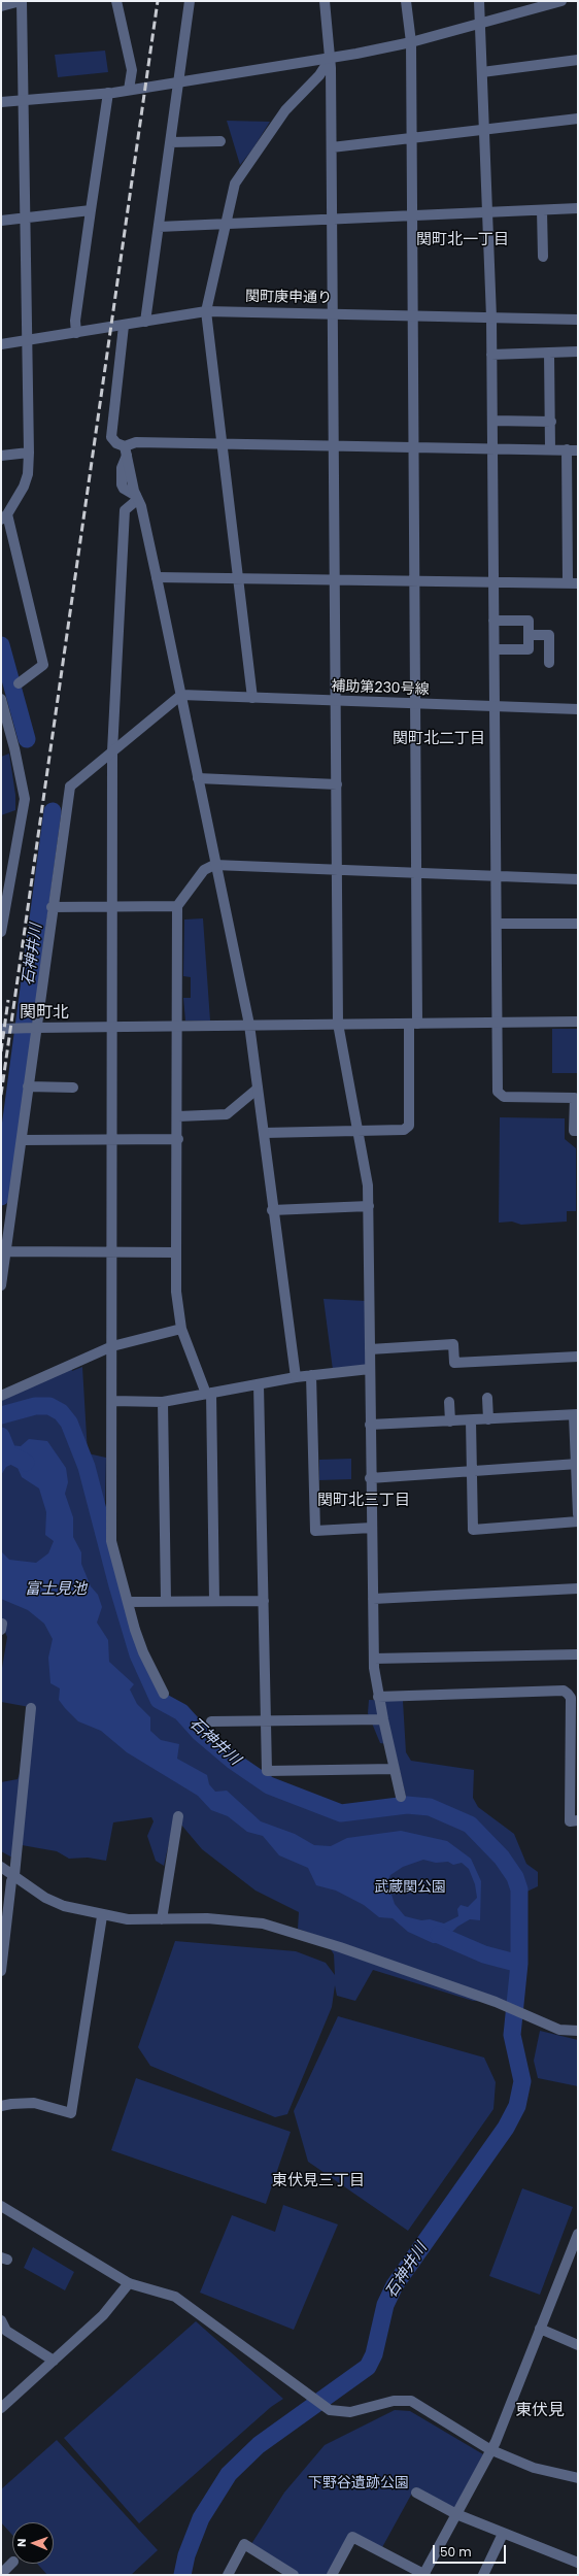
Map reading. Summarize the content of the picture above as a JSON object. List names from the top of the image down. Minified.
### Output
{"streets":{"street":["関町庚申通り","補助第230号線"]},"districts":["関町北一丁目","関町北二丁目","関町北","関町北三丁目","東伏見三丁目","東伏見"],"water":["石神井川","富士見池"],"parks":["武蔵関公園","下野谷遺跡公園"],"scale_bar":"50 m","north":"left"}
